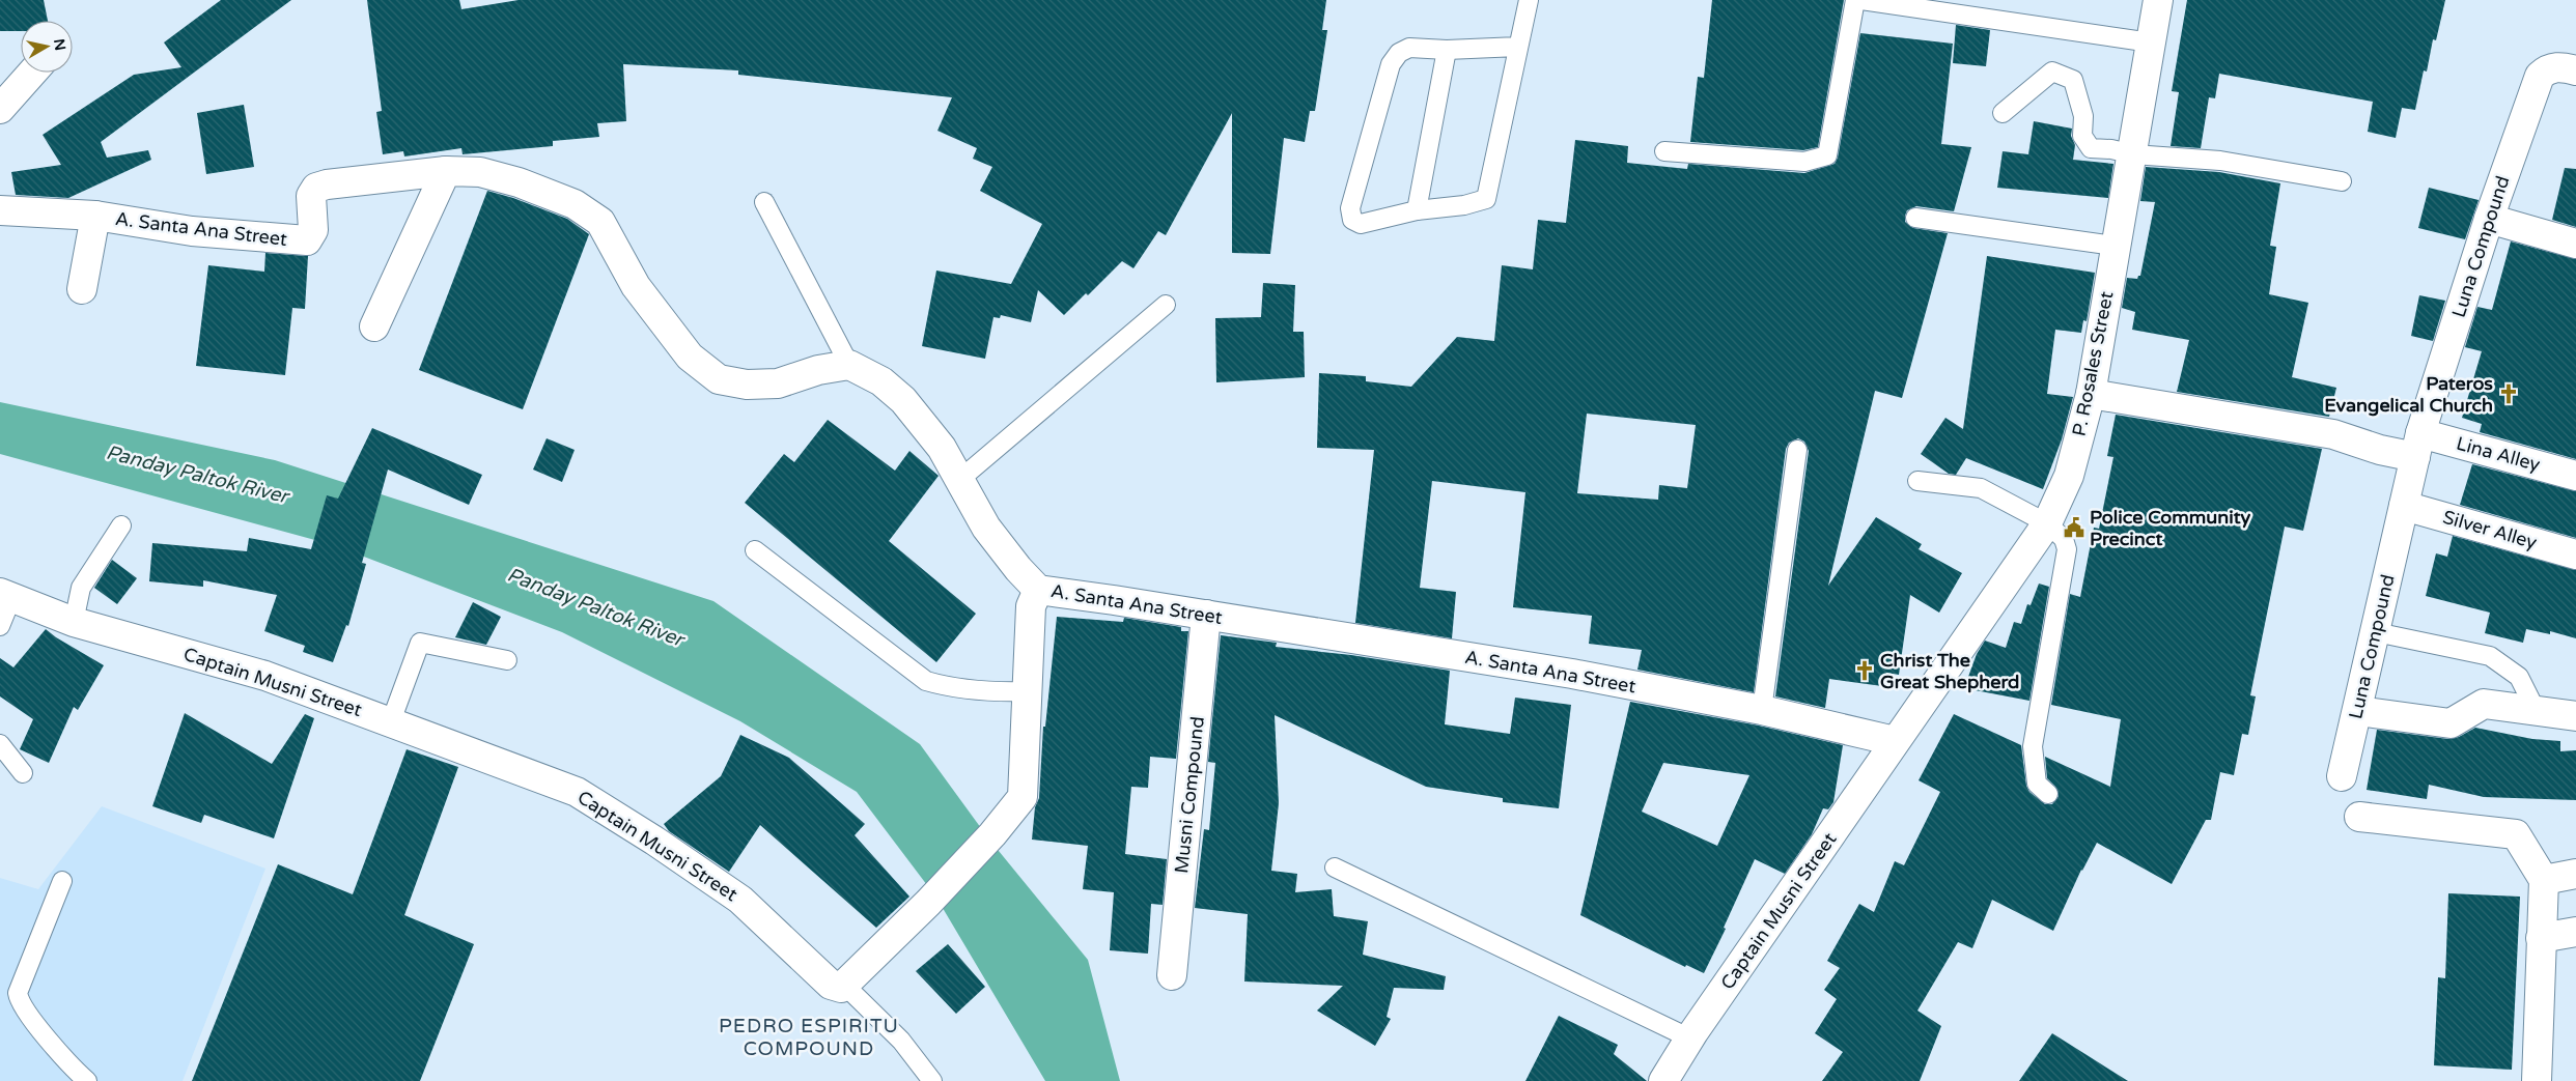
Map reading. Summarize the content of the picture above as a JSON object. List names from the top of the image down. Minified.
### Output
{"streets":{"street":["A. Santa Ana Street","Luna Compound","P. Rosales Street","Lina Alley","Silver Alley","Captain Musni Street","Musni Compound"]},"crossings":[["A. Santa Ana Street","P. Rosales Street"],["A. Santa Ana Street","Captain Musni Street"],["A. Santa Ana Street","Musni Compound"],["Luna Compound","Lina Alley"],["Luna Compound","Silver Alley"],["P. Rosales Street","Captain Musni Street"]],"districts":["PEDRO ESPIRITU COMPOUND"],"water":["Panday Paltok River"],"places":{"church":["Pateros Evangelical Church","Christ The Great Shepherd"],"public building":["Police Community Precinct"]},"north":"right"}
